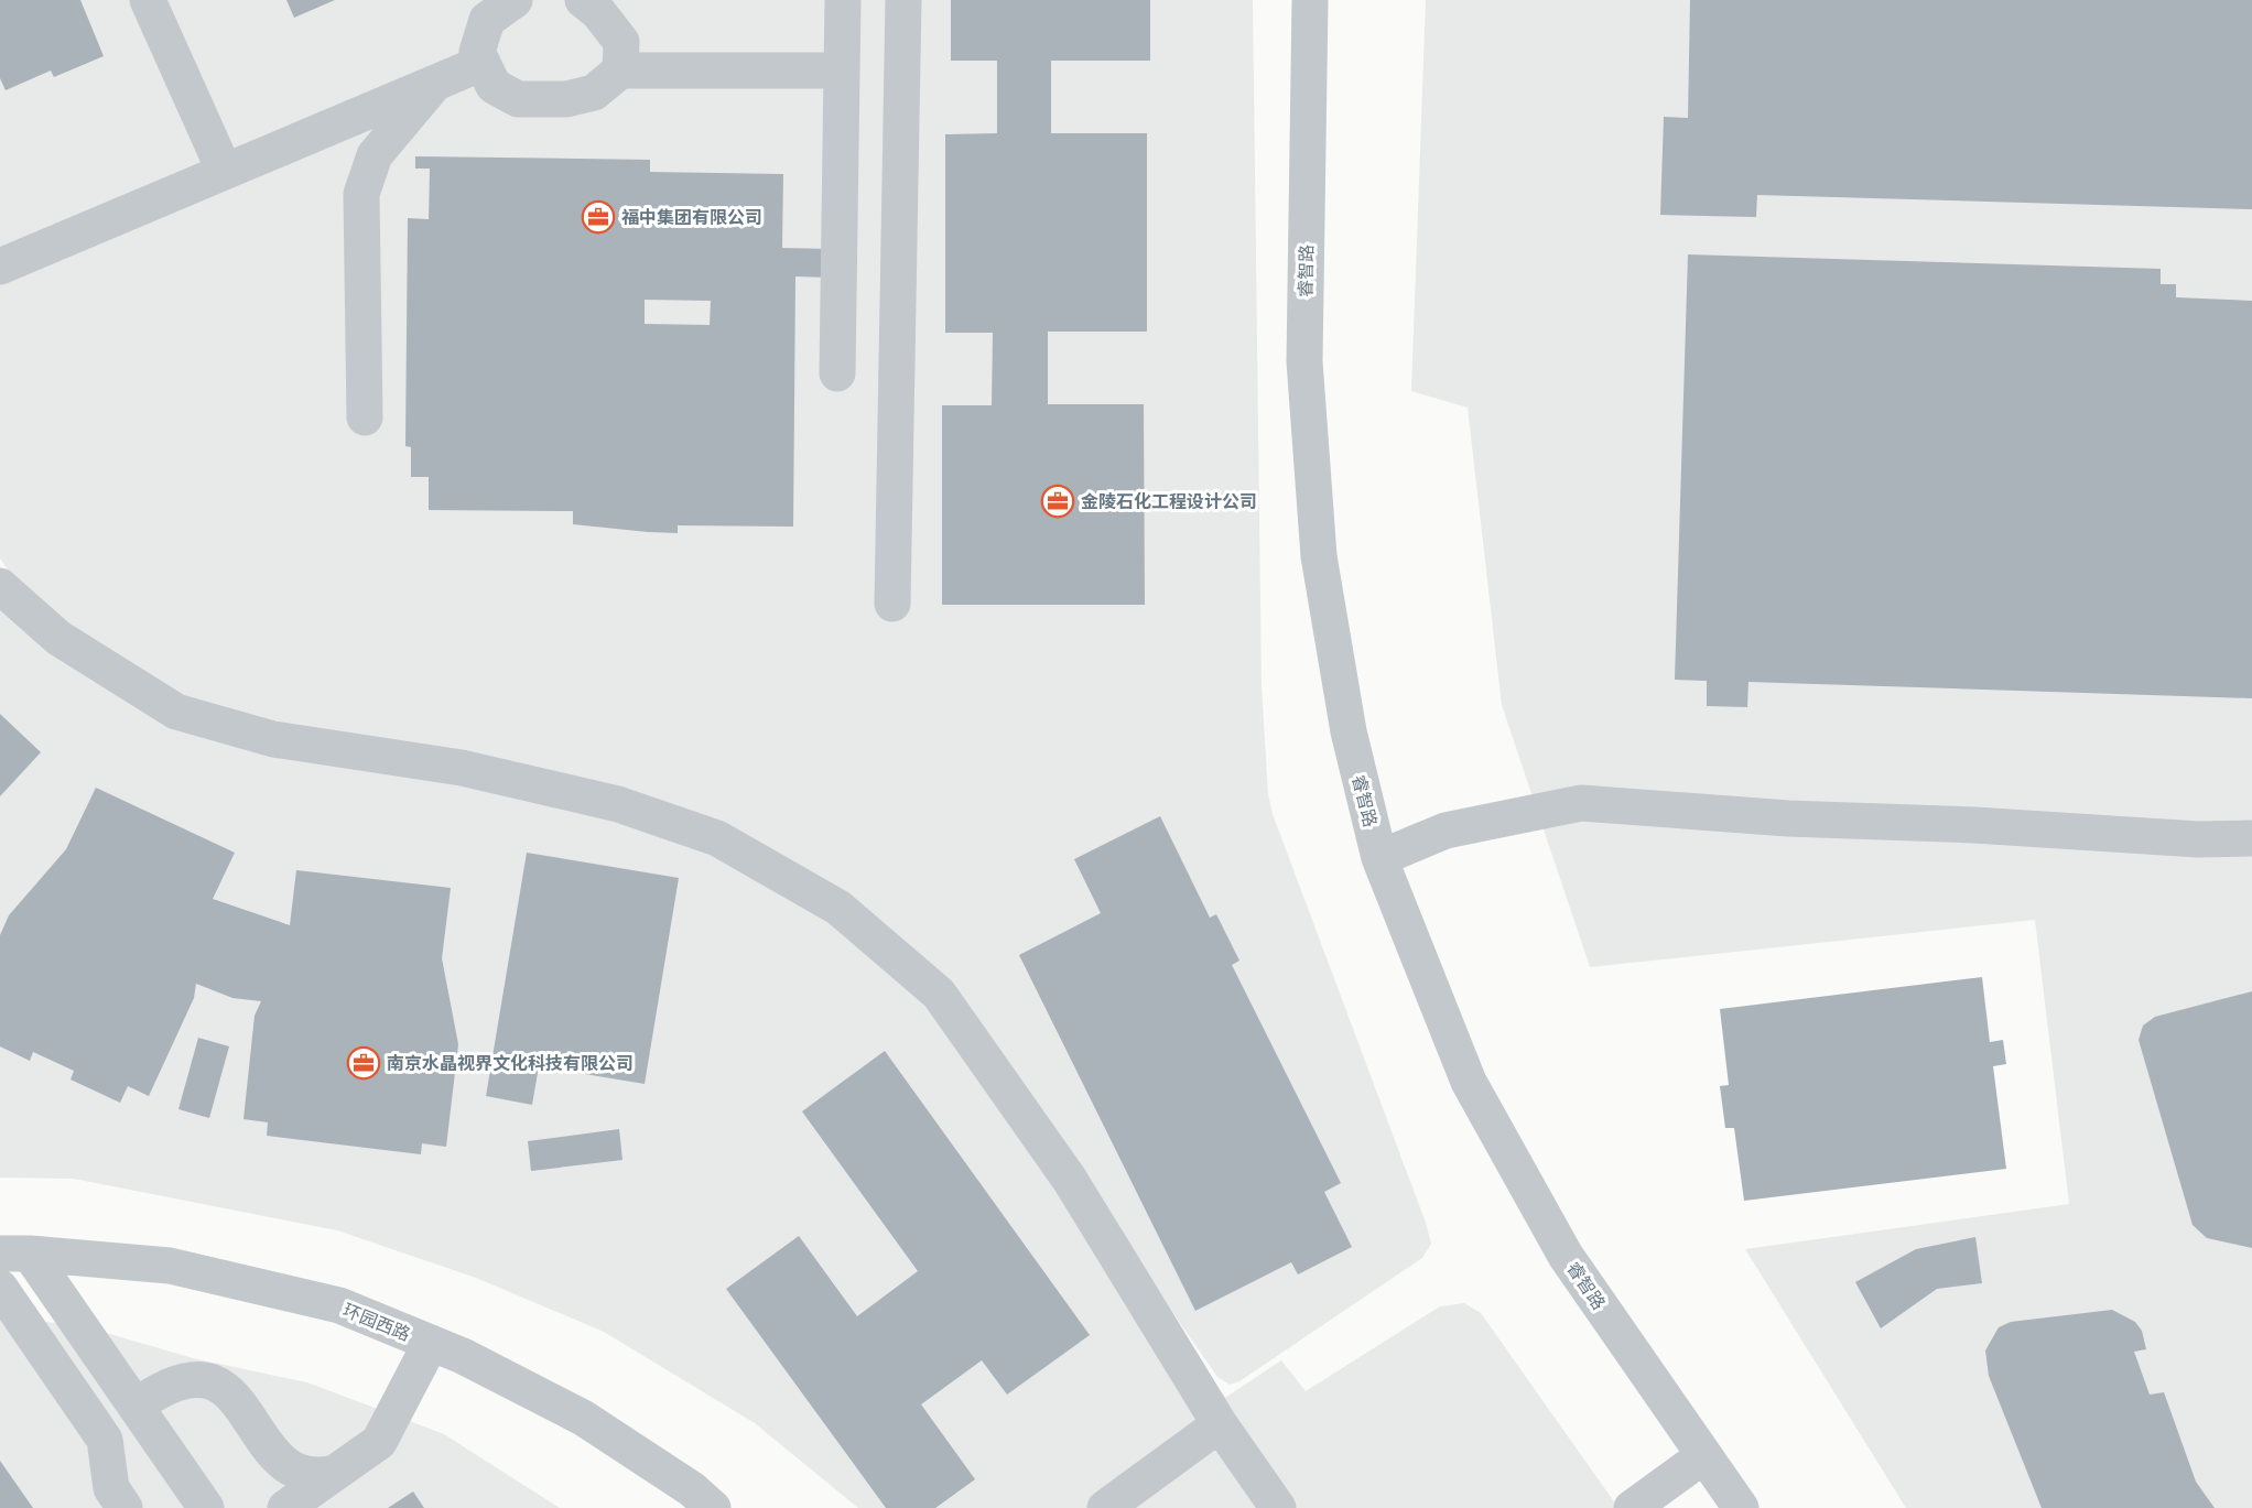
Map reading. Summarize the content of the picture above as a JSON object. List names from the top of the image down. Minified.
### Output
{"streets":{"street":["睿智路","环园西路"]},"places":{"office":["福中集团有限公司","金陵石化工程设计公司","南京水晶视界文化科技有限公司"]}}
